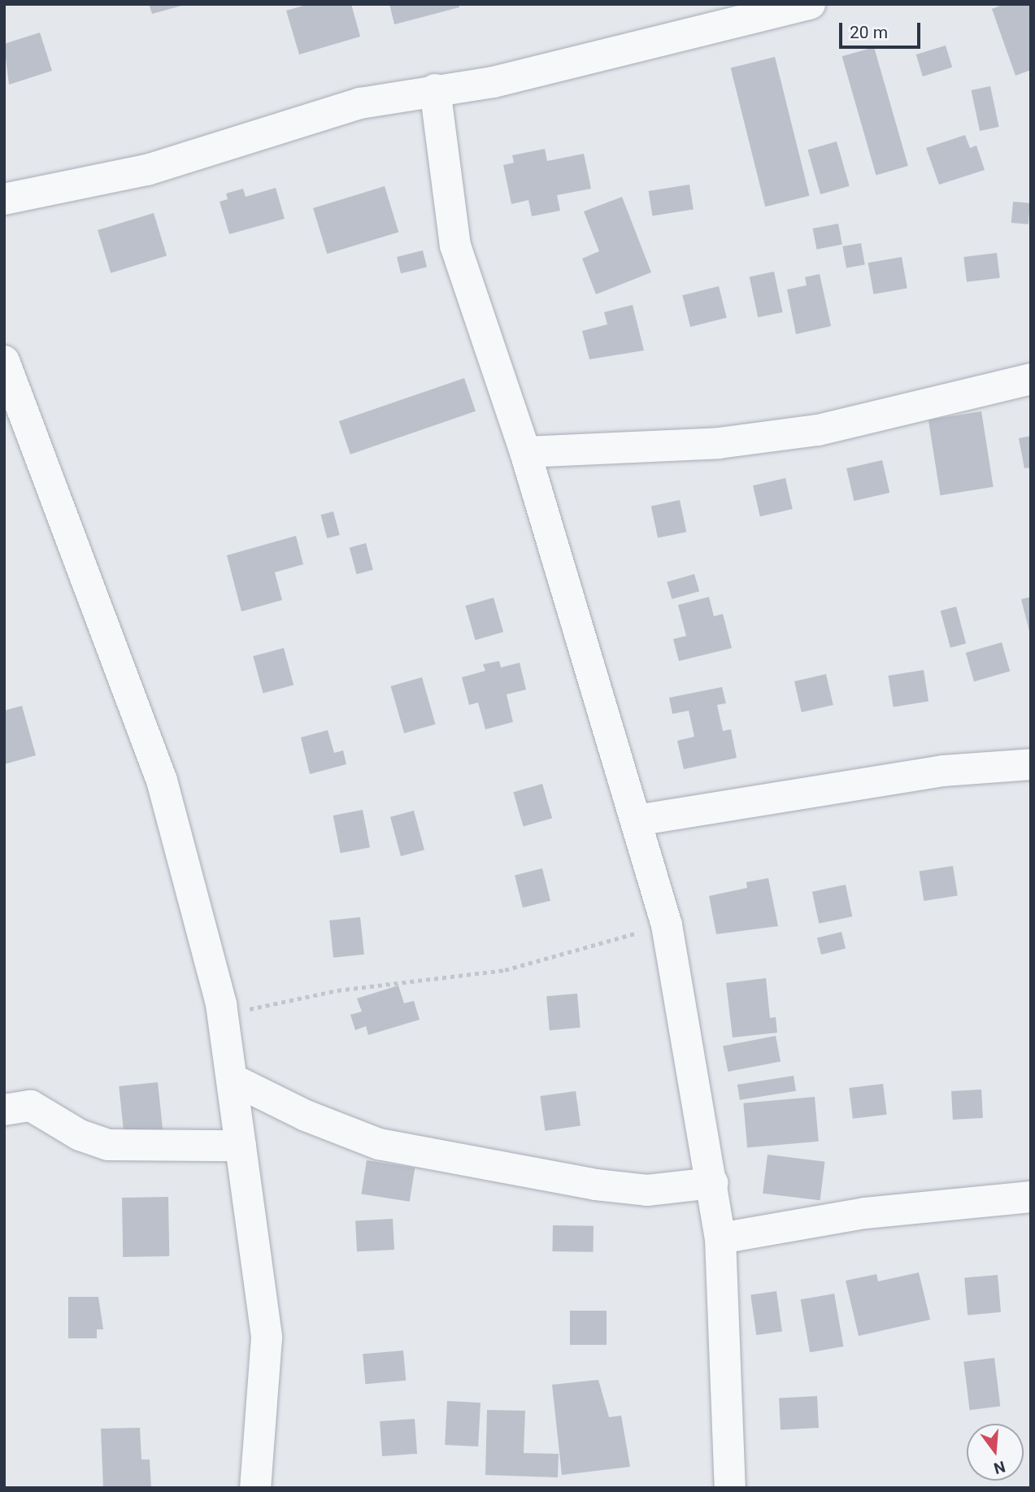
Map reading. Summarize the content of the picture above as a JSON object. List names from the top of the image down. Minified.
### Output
{"scale_bar":"20 m","north":"bottom"}
